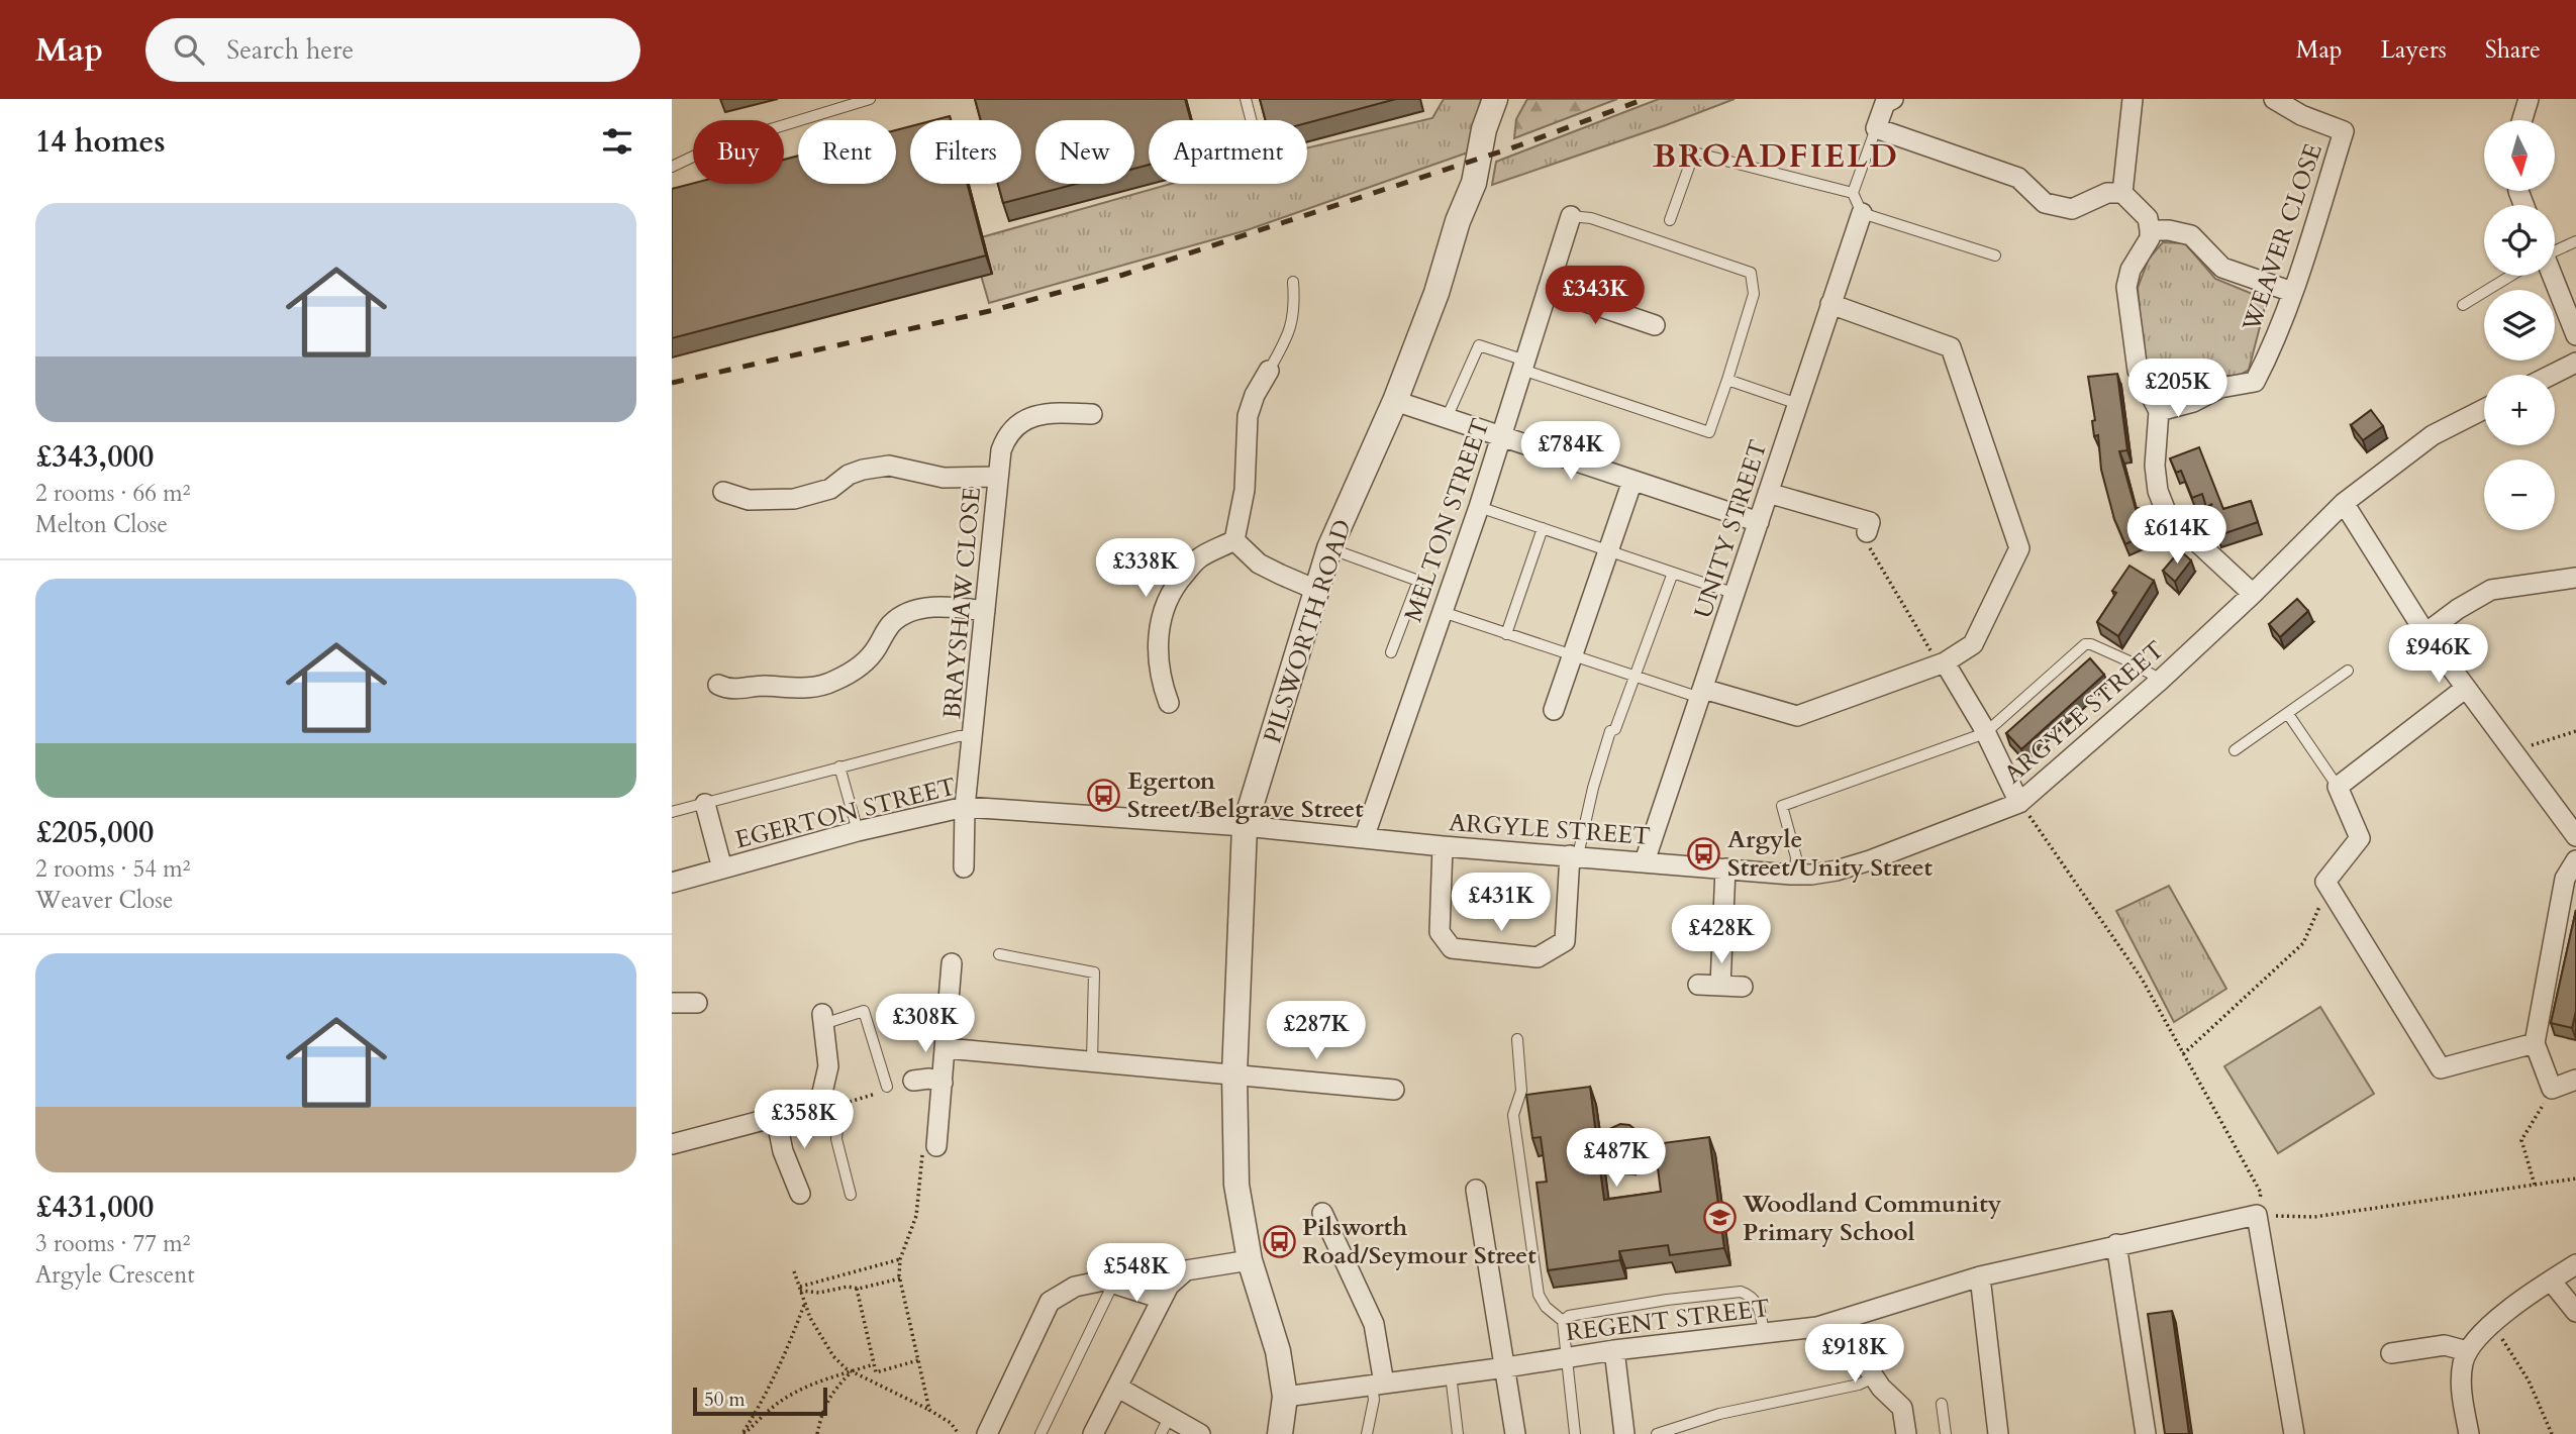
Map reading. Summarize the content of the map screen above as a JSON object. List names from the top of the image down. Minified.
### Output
{"streets":{"street":["WEAVER CLOSE","MELTON STREET","UNITY STREET","BRAYSHAW CLOSE","PILSWORTH ROAD","ARGYLE STREET","EGERTON STREET","REGENT STREET"]},"crossings":[["MELTON STREET","ARGYLE STREET"],["UNITY STREET","ARGYLE STREET"],["BRAYSHAW CLOSE","EGERTON STREET"],["PILSWORTH ROAD","ARGYLE STREET"],["PILSWORTH ROAD","EGERTON STREET"],["PILSWORTH ROAD","REGENT STREET"],["ARGYLE STREET","EGERTON STREET"]],"districts":["BROADFIELD"],"places":{"bus stop":["Egerton Street/Belgrave Street","Argyle Street/Unity Street","Pilsworth Road/Seymour Street"],"school or university":["Woodland Community Primary School"]},"scale_bar":"50 m","north":"bottom","page":{"header":"Map","search":"Search here","nav":["Map","Layers","Share"],"heading":"14 homes","map_buttons":["+","−"],"chip":["Buy","Rent","Filters","New","Apartment"],"list":[{"name":"£343,000","note":"2 rooms · 66 m² · Melton Close"},{"name":"£205,000","note":"2 rooms · 54 m² · Weaver Close"},{"name":"£431,000","note":"3 rooms · 77 m² · Argyle Crescent"}],"price":["£343K","£205K","£784K","£614K","£338K","£946K","£431K","£428K","£308K","£287K","£358K","£487K","£548K","£918K"],"scale":"50 m"}}
